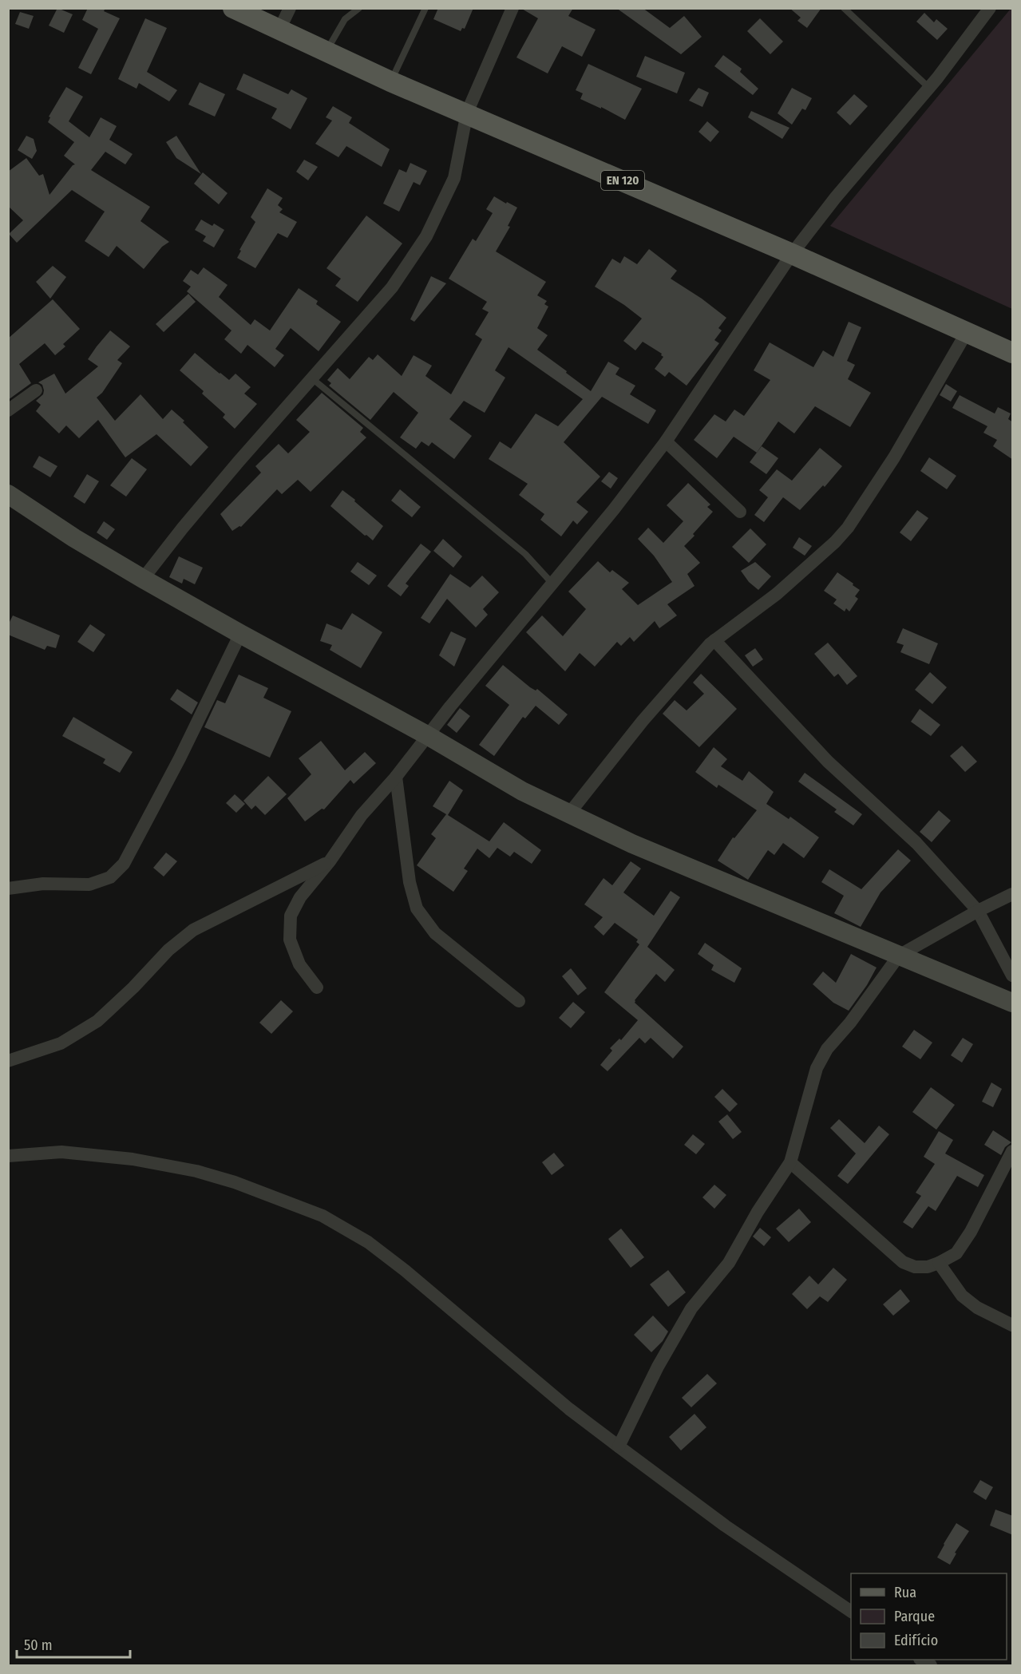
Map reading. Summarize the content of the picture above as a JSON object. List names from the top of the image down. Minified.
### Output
{"streets":{"main road":["EN 120"]},"legend":["Rua","Parque","Edifício"],"scale_bar":"50 m"}
